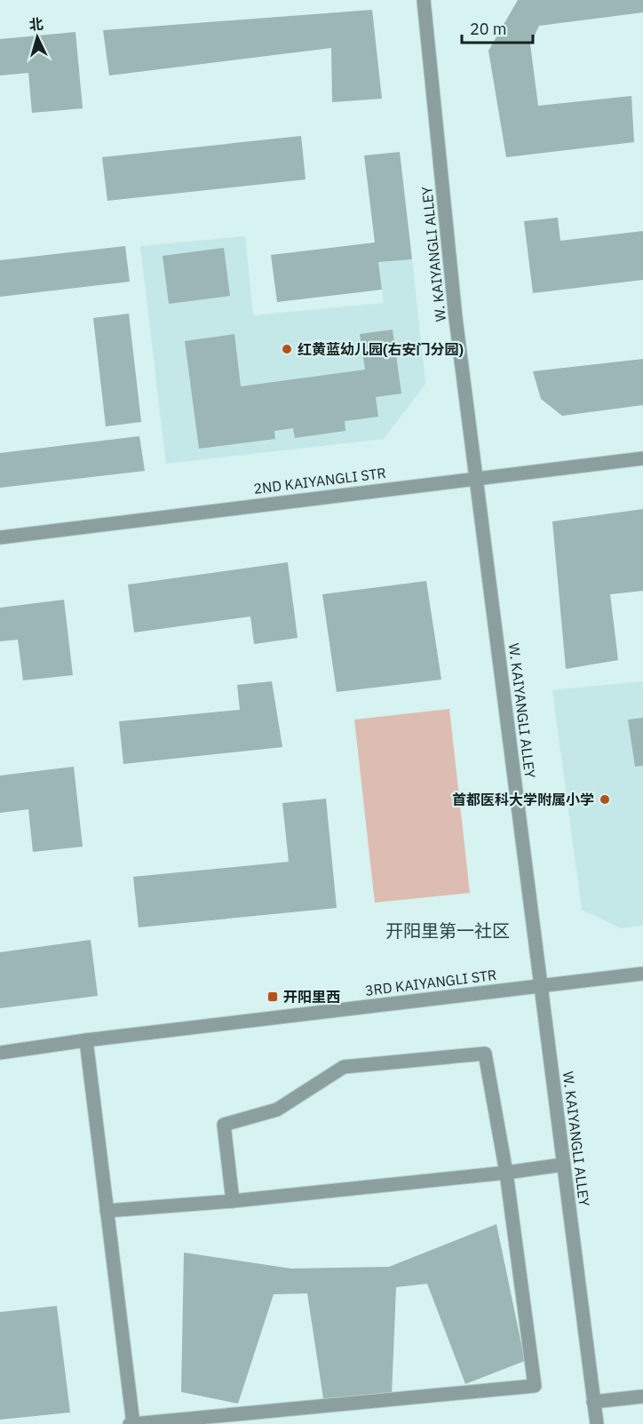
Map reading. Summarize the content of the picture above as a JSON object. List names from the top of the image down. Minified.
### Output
{"streets":{"street":["W. KAIYANGLI ALLEY","2ND KAIYANGLI STR","3RD KAIYANGLI STR"]},"crossings":[["W. KAIYANGLI ALLEY","2ND KAIYANGLI STR"],["W. KAIYANGLI ALLEY","3RD KAIYANGLI STR"]],"districts":["开阳里第一社区"],"places":{"other":["红黄蓝幼儿园(右安门分园)","首都医科大学附属小学"],"transit":["开阳里西"]},"scale_bar":"20 m","north":"top"}
